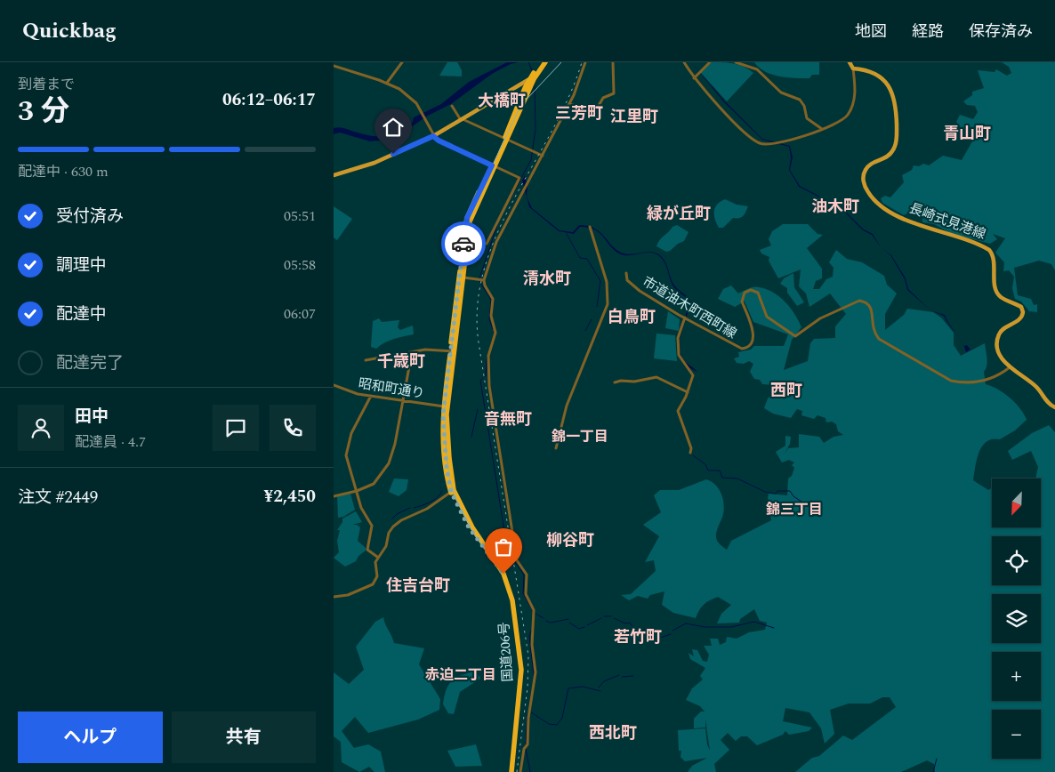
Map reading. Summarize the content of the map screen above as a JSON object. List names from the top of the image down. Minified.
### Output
{"streets":{"highway":["国道206号"],"main road":["長崎式見港線"],"street":["市道油木町西町線","昭和町通り"]},"crossings":[["長崎式見港線","市道油木町西町線"],["昭和町通り","国道206号"]],"districts":["大橋町","三芳町","江里町","青山町","油木町","緑が丘町","清水町","白鳥町","千歳町","西町","音無町","錦一丁目","錦三丁目","柳谷町","住吉台町","若竹町","赤迫二丁目","西北町"],"north":"bottom left","page":{"header":"Quickbag","nav":["地図","経路","保存済み"],"heading":["3 分","到着まで","06:12–06:17"],"panel":["田中","配達員 · 4.7","注文 #2449","¥2,450"],"bar":"配達中 · 630 m","list":[["受付済み","05:51"],["調理中","05:58"],["配達中","06:07"],"配達完了"],"map_buttons":["+","−"],"buttons":["ヘルプ","共有"]}}
